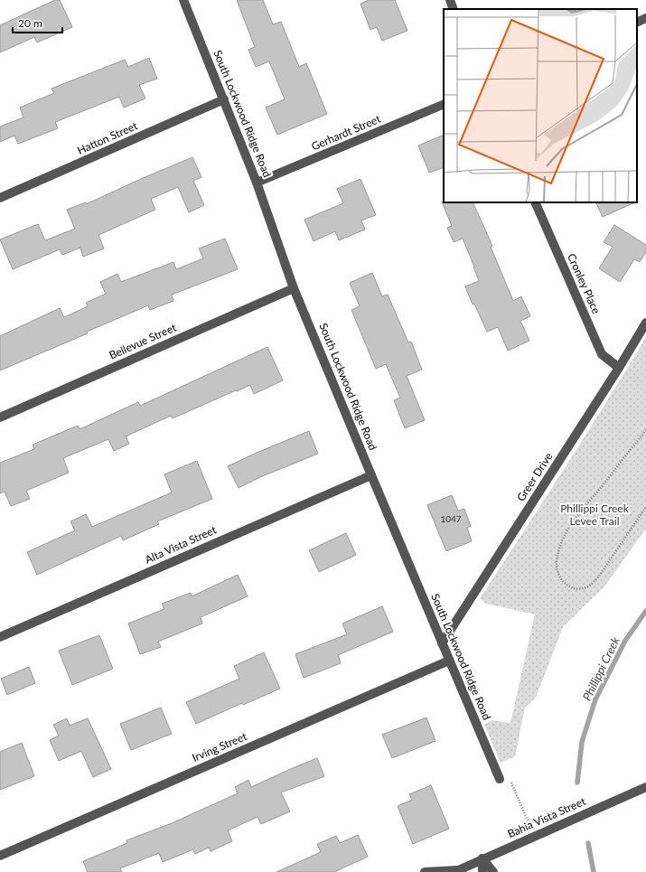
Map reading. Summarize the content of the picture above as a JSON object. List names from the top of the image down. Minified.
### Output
{"streets":{"street":["South Lockwood Ridge Road","Gerhardt Street","Hatton Street","Cronley Place","Bellevue Street","Greer Drive","Alta Vista Street","Irving Street","Bahia Vista Street"]},"crossings":[["South Lockwood Ridge Road","Gerhardt Street"],["South Lockwood Ridge Road","Hatton Street"],["South Lockwood Ridge Road","Bellevue Street"],["South Lockwood Ridge Road","Greer Drive"],["South Lockwood Ridge Road","Alta Vista Street"],["South Lockwood Ridge Road","Irving Street"],["Cronley Place","Greer Drive"]],"water":["Phillippi Creek"],"parks":["Phillippi Creek Levee Trail"],"house_numbers":["1047"],"scale_bar":"20 m"}
